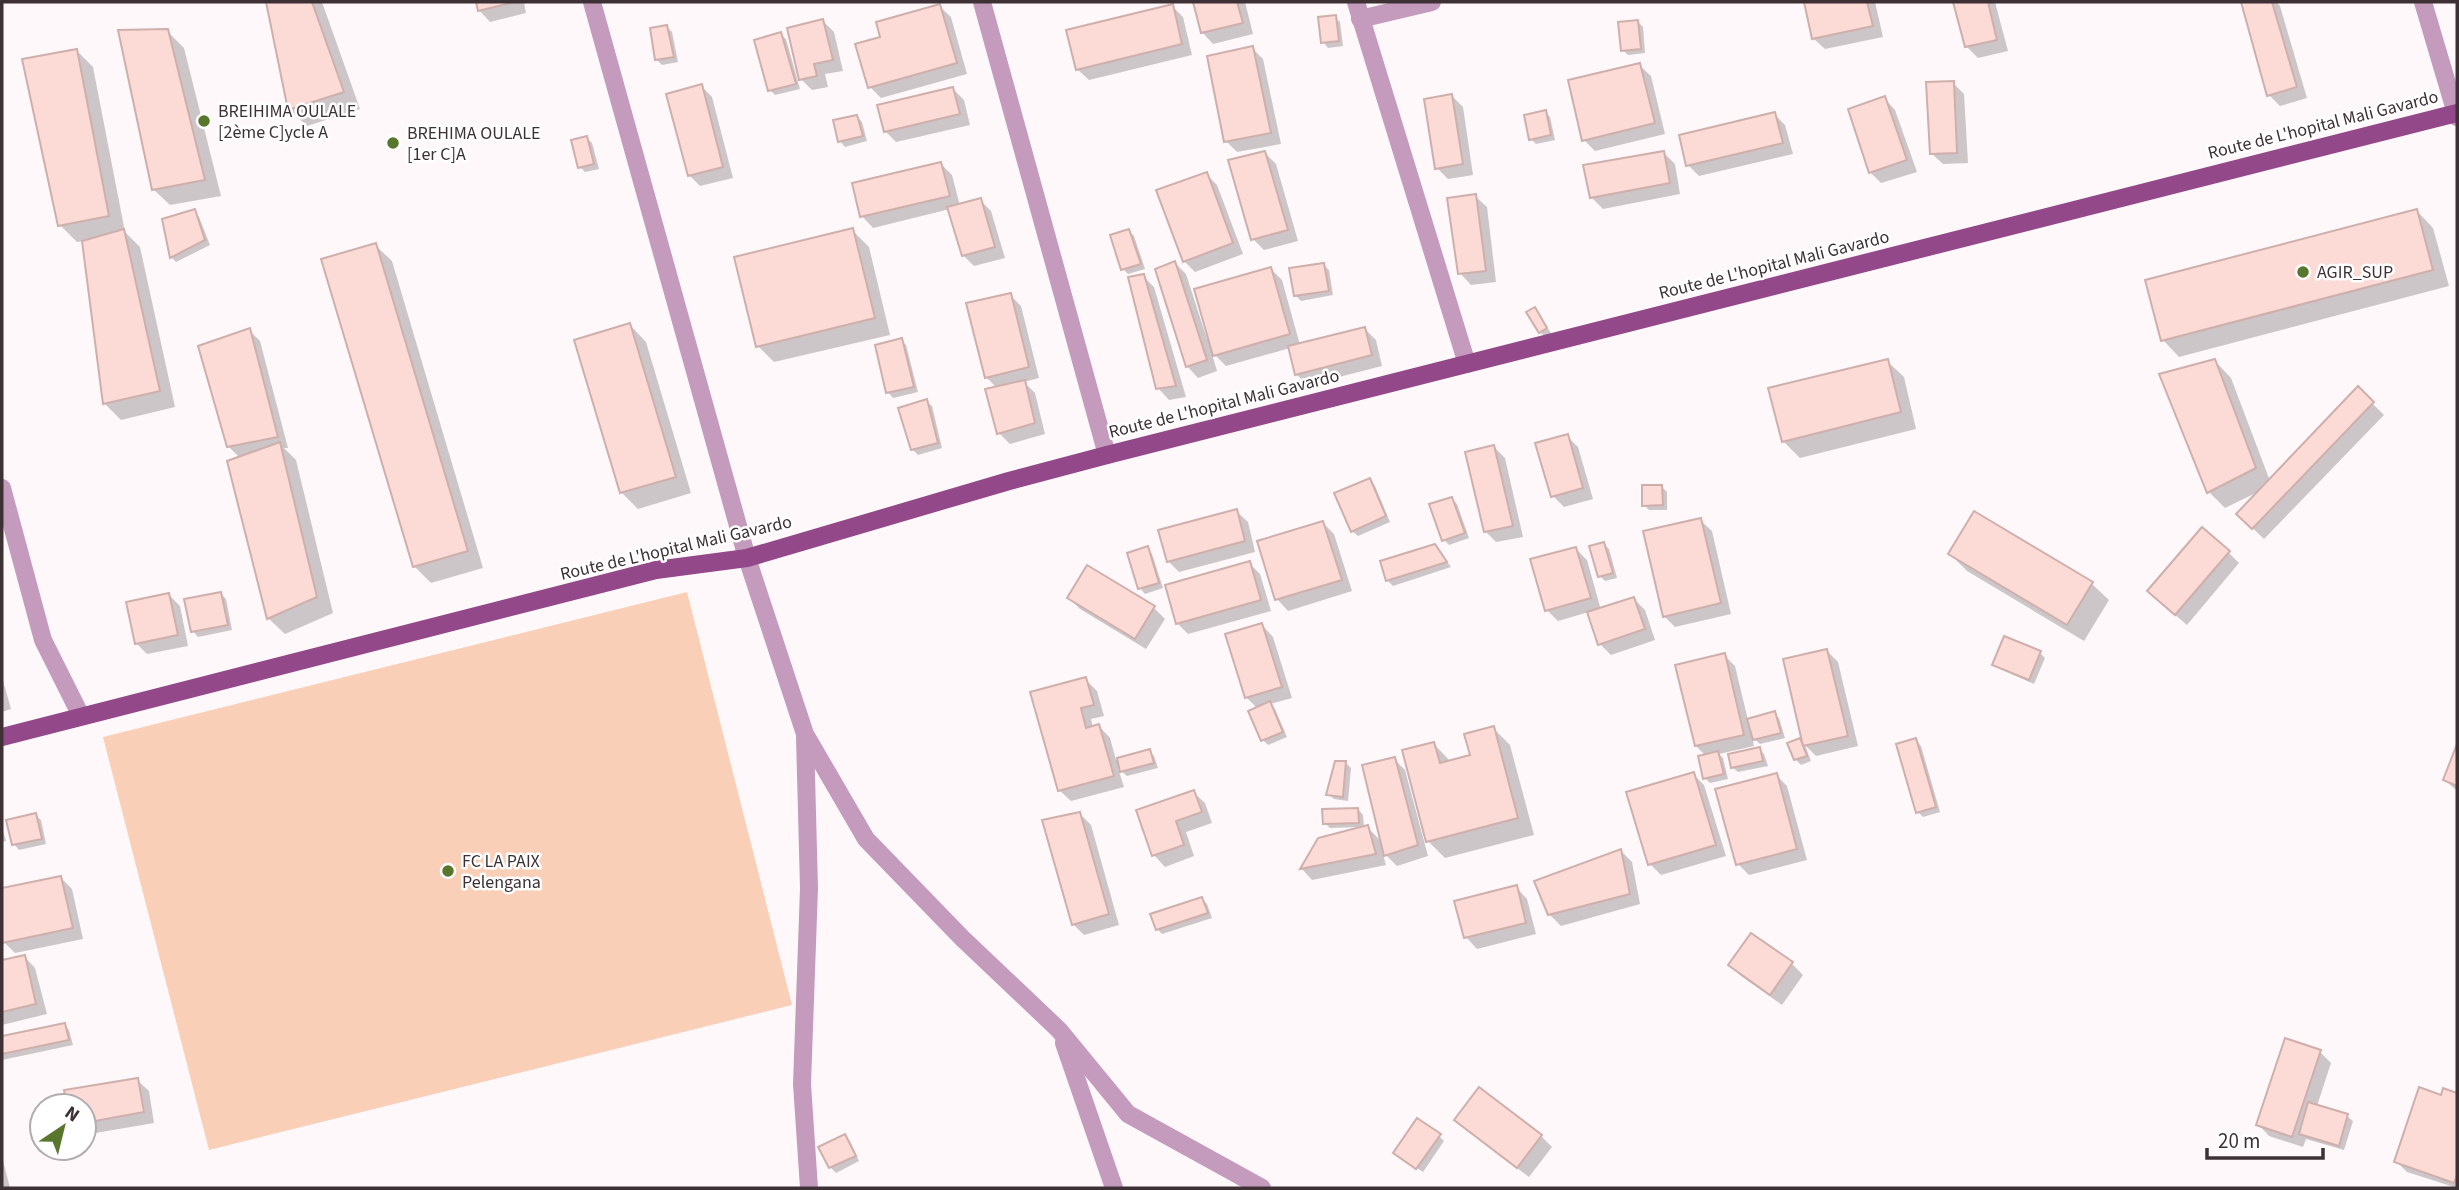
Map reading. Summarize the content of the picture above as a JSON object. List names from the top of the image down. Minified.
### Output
{"streets":{"main road":["Route de L'hopital Mali Gavardo"]},"places":["BREIHIMA OULALE [2ème C]ycle A","BREHIMA OULALE [1er C]A","AGIR_SUP","FC LA PAIX Pelengana"],"scale_bar":"20 m","north":"top right"}
